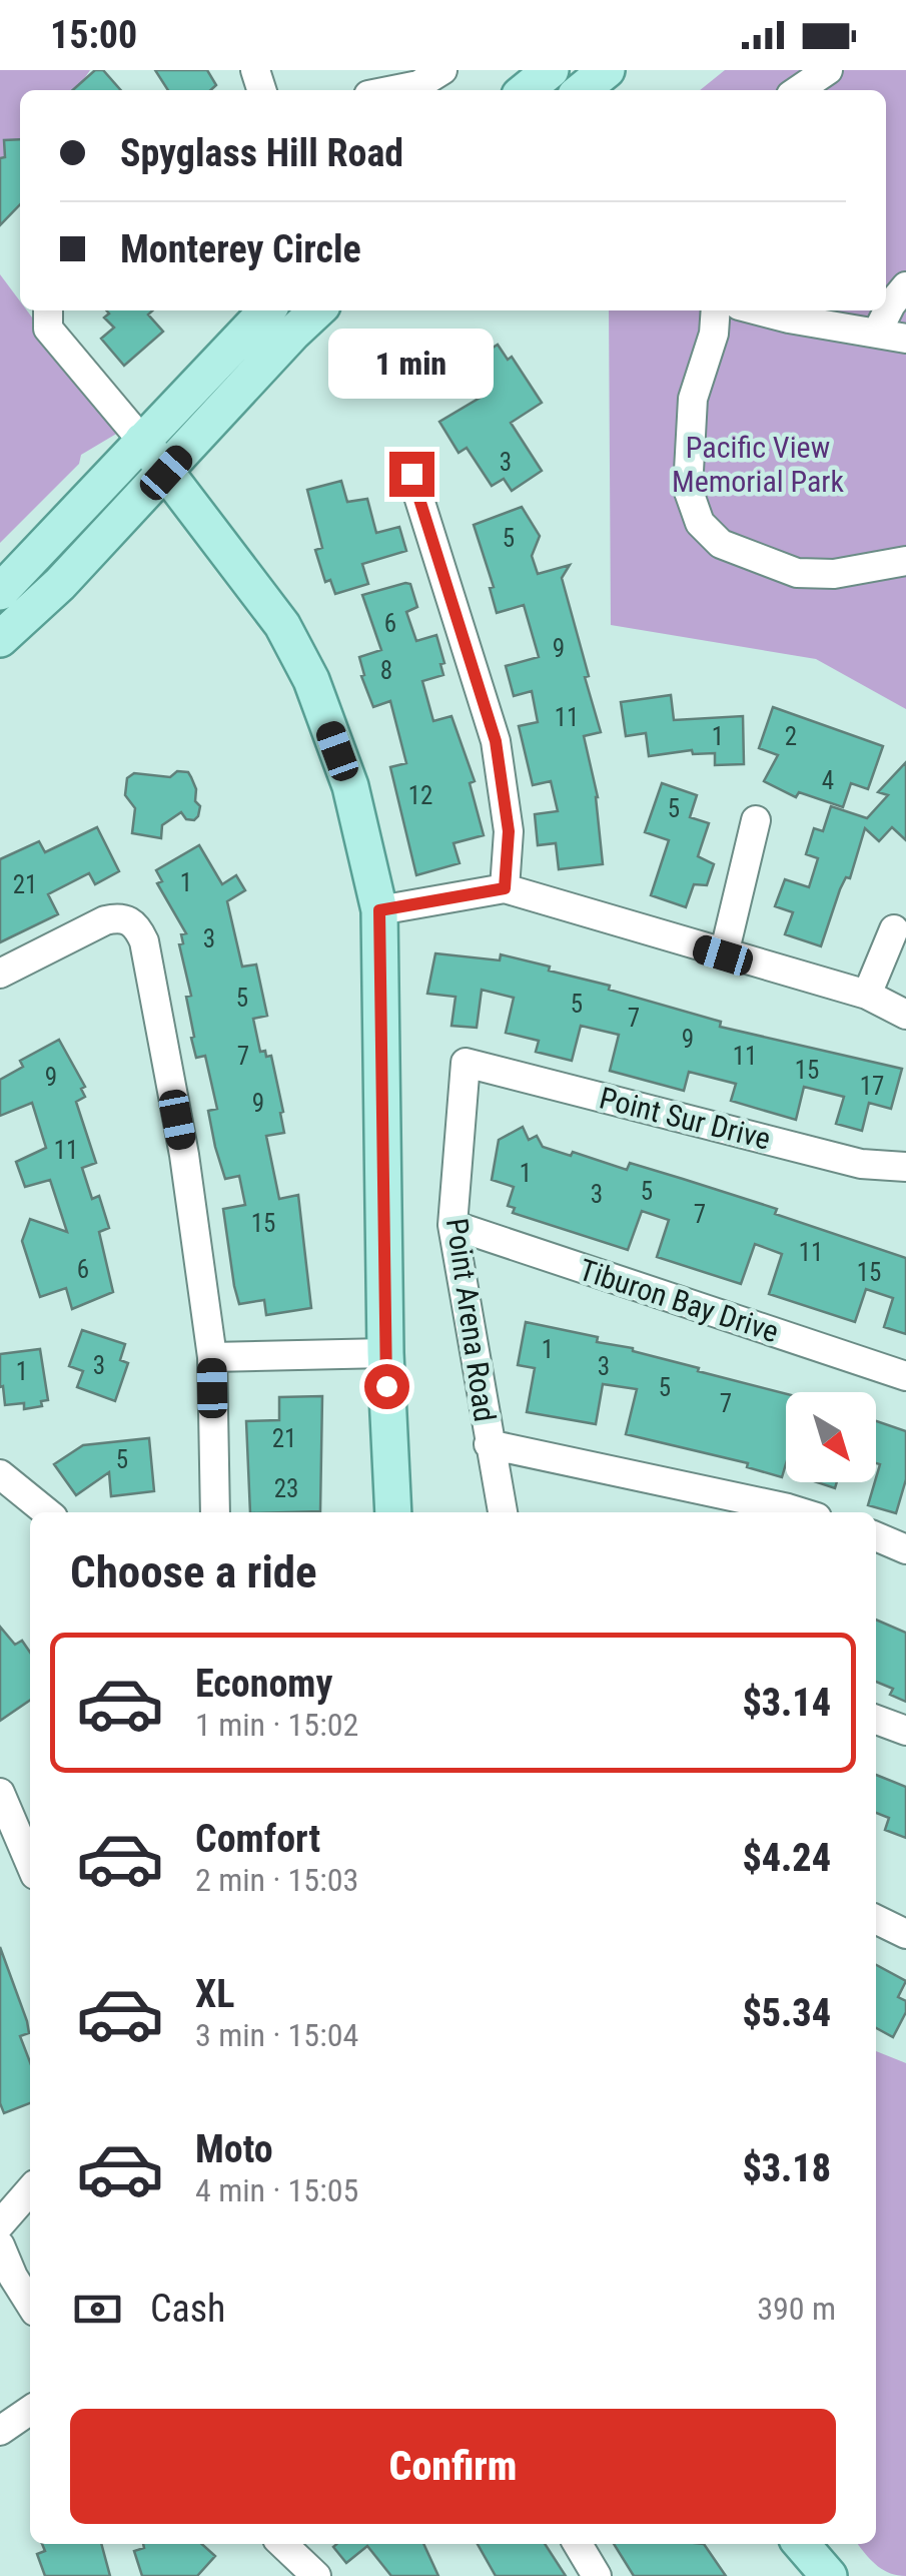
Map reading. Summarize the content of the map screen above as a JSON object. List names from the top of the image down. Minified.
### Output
{"streets":{"street":["Point Sur Drive","Tiburon Bay Drive","Point Arena Road"]},"crossings":[["Point Sur Drive","Point Arena Road"],["Tiburon Bay Drive","Point Arena Road"]],"parks":["Pacific View Memorial Park"],"house_numbers":["3","5","6","9","8","11","1","2","4","12","5","1","21","3","5","5","7","9","7","11","15","9","17","9","11","1","5","3","7","15","11","6","15","1","3","3","1","5","7","21","5","23"],"north":"bottom right","page":{"status":"15:00","banner":["Spyglass Hill Road","Monterey Circle"],"bubble":"1 min","heading":"Choose a ride","list":[{"name":"Economy","note":"1 min · 15:02","value":"$3.14"},{"name":"Comfort","note":"2 min · 15:03","value":"$4.24"},{"name":"XL","note":"3 min · 15:04","value":"$5.34"},{"name":"Moto","note":"4 min · 15:05","value":"$3.18"}],"pay":["Cash","390 m"],"buttons":"Confirm"}}
